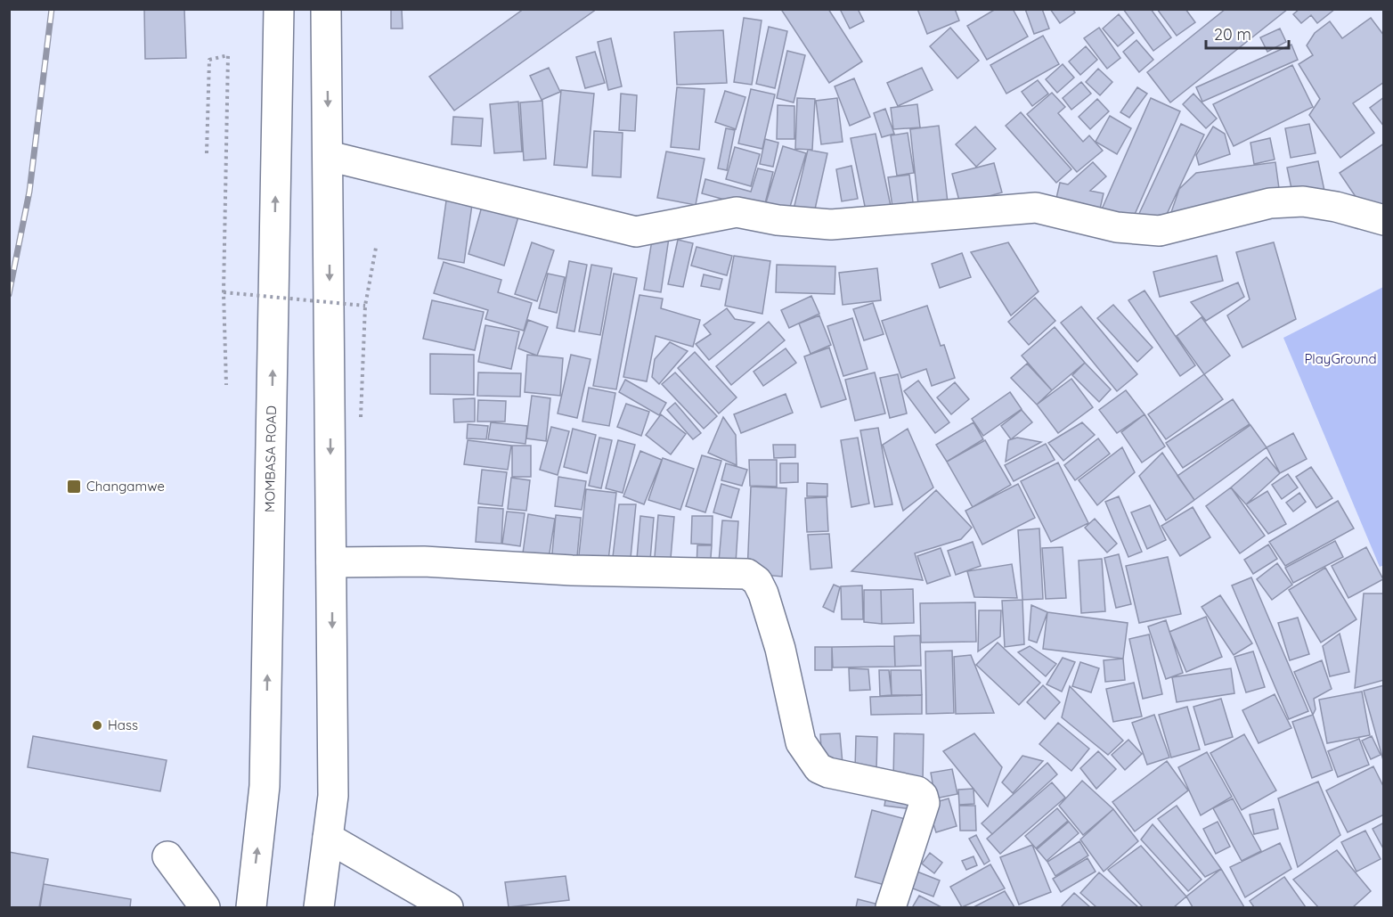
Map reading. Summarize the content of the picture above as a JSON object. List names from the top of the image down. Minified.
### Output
{"streets":{"main road":["MOMBASA ROAD"]},"parks":["PlayGround"],"places":{"transit":["Changamwe"],"other":["Hass"]},"scale_bar":"20 m"}
